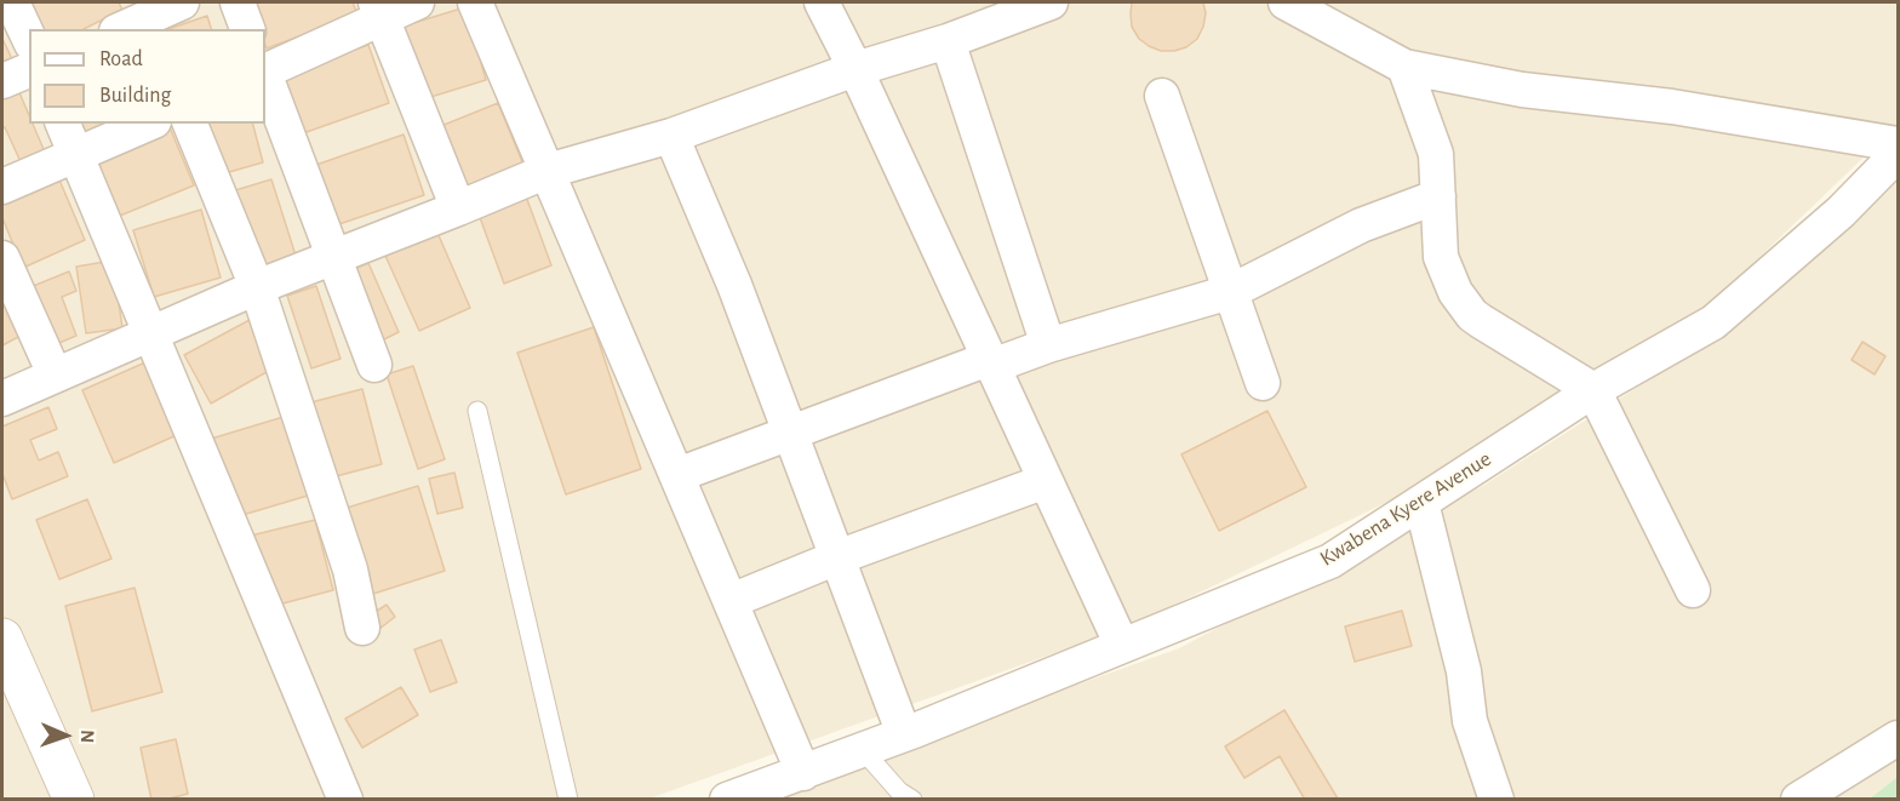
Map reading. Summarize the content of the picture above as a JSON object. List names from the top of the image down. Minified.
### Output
{"streets":{"street":["Kwabena Kyere Avenue"]},"legend":["Road","Building"],"north":"right"}
